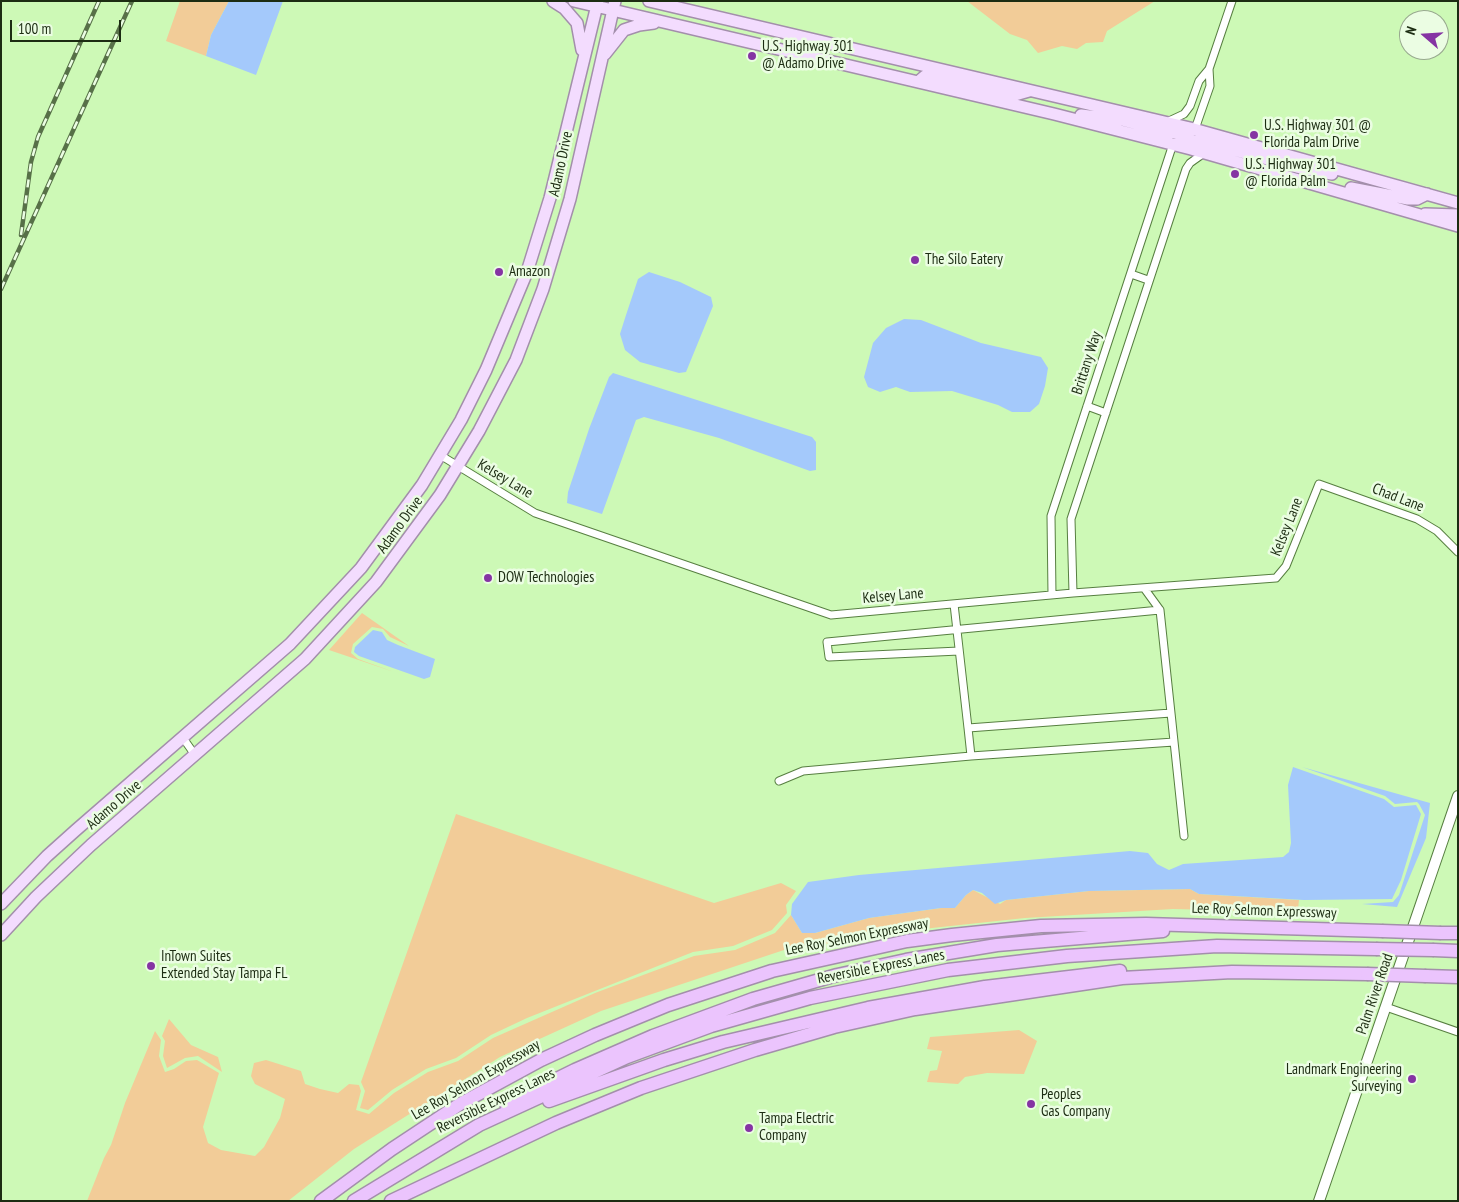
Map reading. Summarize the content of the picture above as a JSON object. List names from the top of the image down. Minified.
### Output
{"streets":{"highway":["Lee Roy Selmon Expressway","Reversible Express Lanes"],"main road":["Adamo Drive"],"street":["Brittany Way","Kelsey Lane","Chad Lane","Palm River Road"]},"crossings":[["Adamo Drive","Kelsey Lane"],["Brittany Way","Kelsey Lane"],["Kelsey Lane","Chad Lane"]],"places":["U.S. Highway 301 @ Adamo Drive","U.S. Highway 301 @ Florida Palm Drive","U.S. Highway 301 @ Florida Palm","The Silo Eatery","Amazon","DOW Technologies","InTown Suites Extended Stay Tampa FL","Landmark Engineering Surveying","Peoples Gas Company","Tampa Electric Company"],"scale_bar":"100 m","north":"left"}
